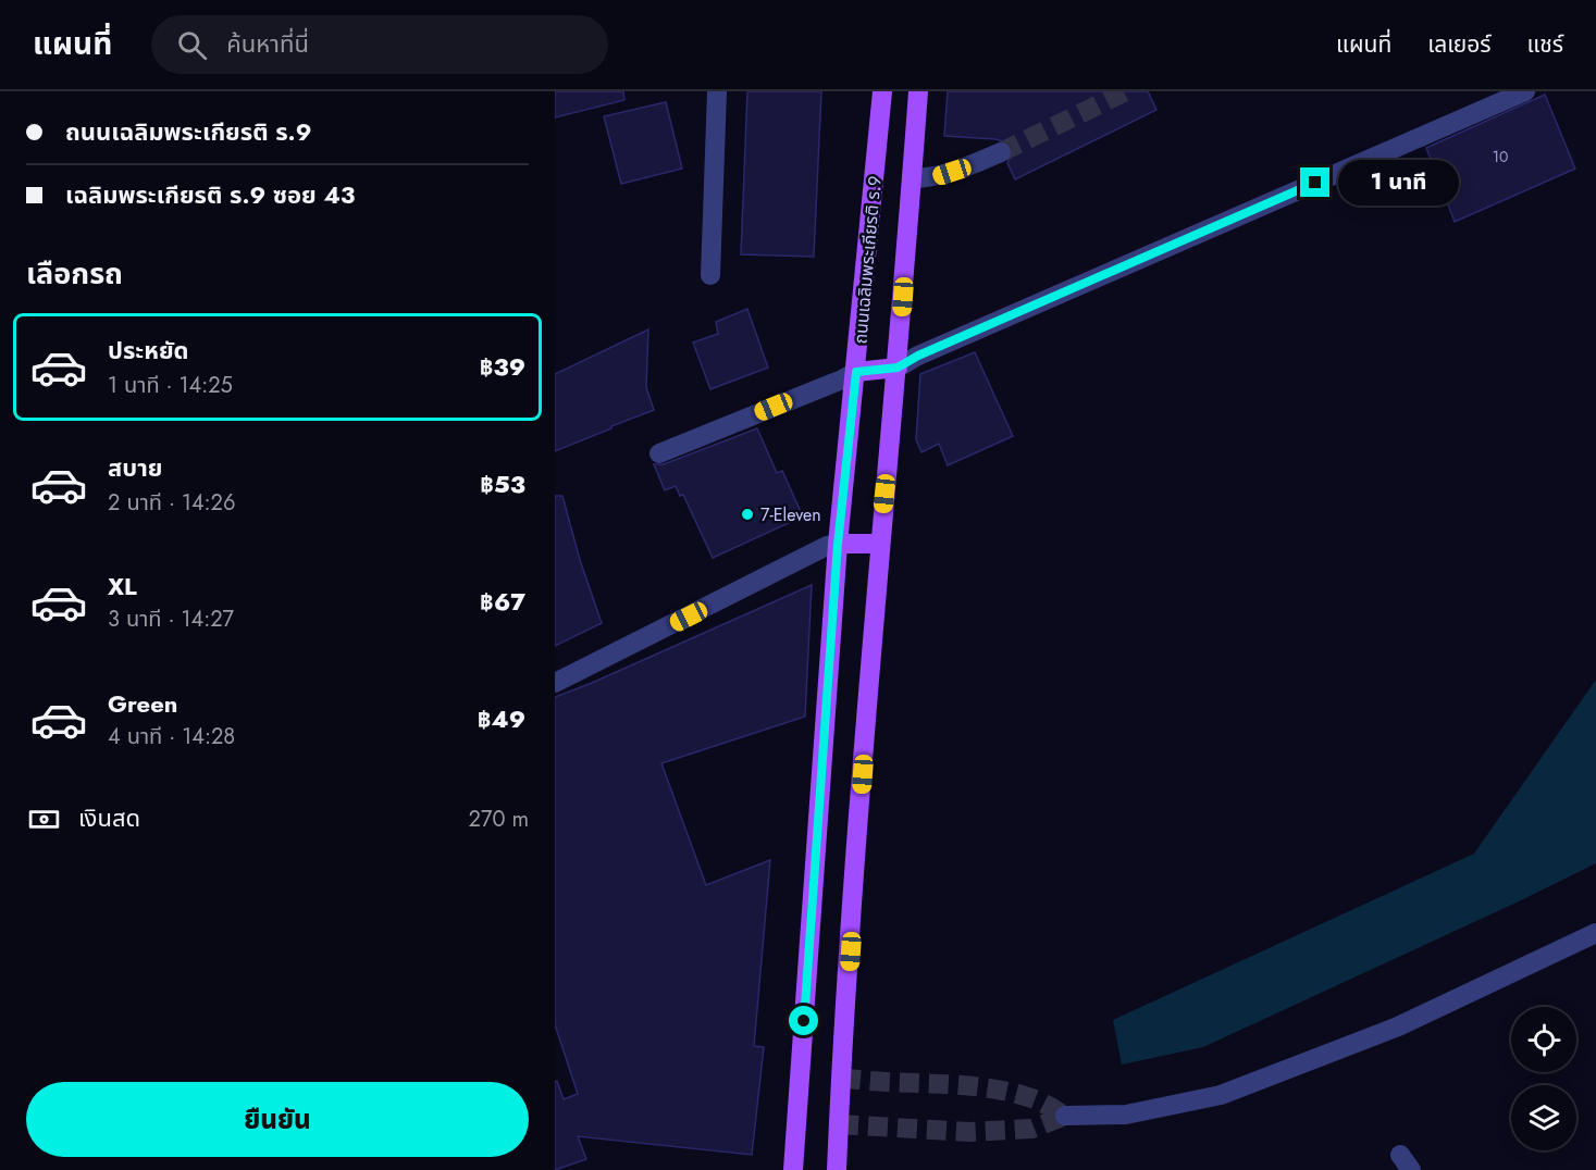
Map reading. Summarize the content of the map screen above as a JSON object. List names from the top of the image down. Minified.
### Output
{"streets":{"main road":["ถนนเฉลิมพระเกียรติ ร.9"]},"places":["7-Eleven"],"house_numbers":["10"],"page":{"header":"แผนที่","search":"ค้นหาที่นี่","nav":["แผนที่","เลเยอร์","แชร์"],"banner":["ถนนเฉลิมพระเกียรติ ร.9","เฉลิมพระเกียรติ ร.9 ซอย 43"],"bubble":"1 นาที","heading":"เลือกรถ","list":[{"name":"ประหยัด","note":"1 นาที · 14:25","value":"฿39"},{"name":"สบาย","note":"2 นาที · 14:26","value":"฿53"},{"name":"XL","note":"3 นาที · 14:27","value":"฿67"},{"name":"Green","note":"4 นาที · 14:28","value":"฿49"}],"pay":["เงินสด","270 m"],"buttons":"ยืนยัน"}}
